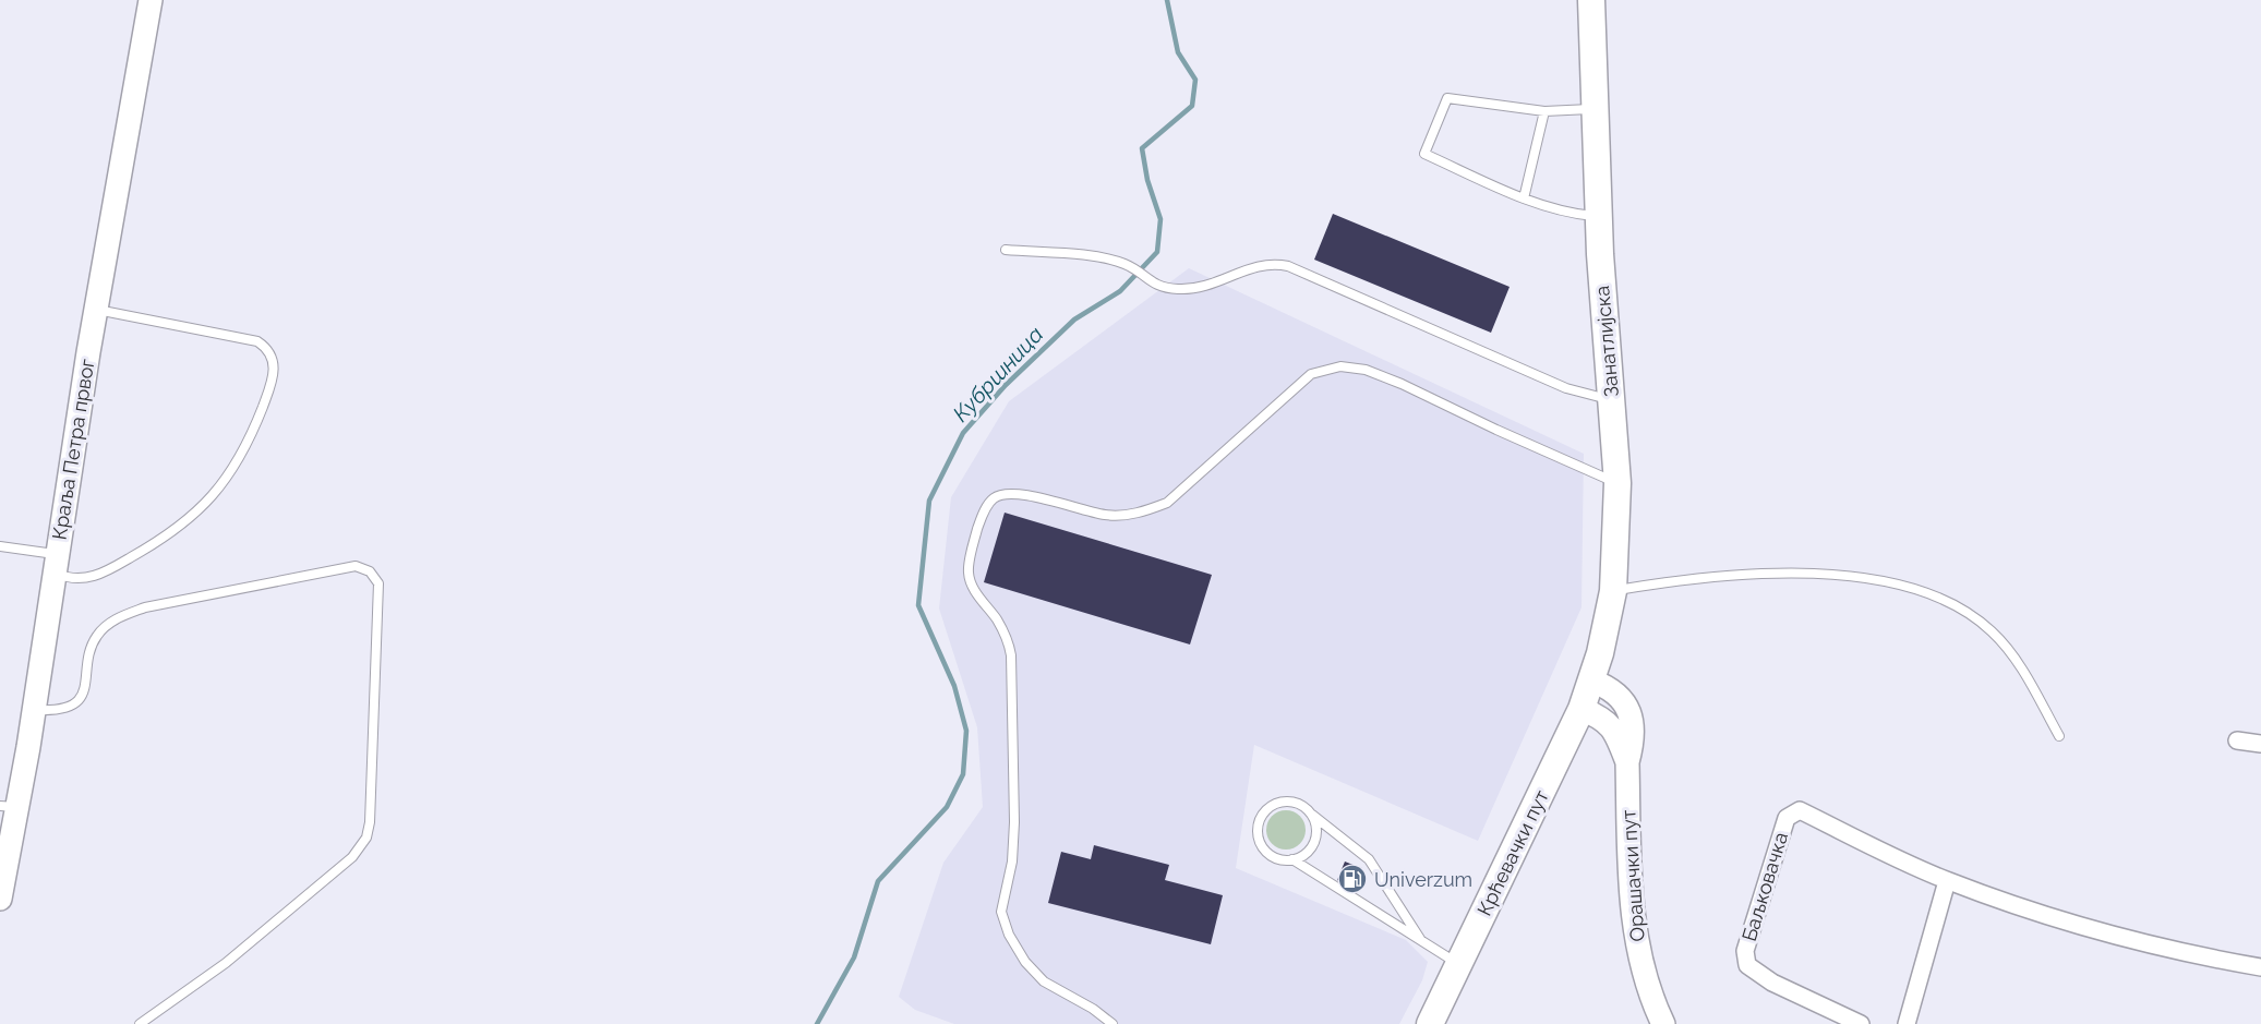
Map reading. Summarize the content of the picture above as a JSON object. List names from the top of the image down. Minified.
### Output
{"streets":{"main road":["Занатлијска","Крћевачки пут"],"street":["Краља Петра првог","Орашачки пут","Баљковачка"]},"crossings":[["Занатлијска","Крћевачки пут"]],"water":["Кубршница"],"places":{"fuel station":["Univerzum"]}}
